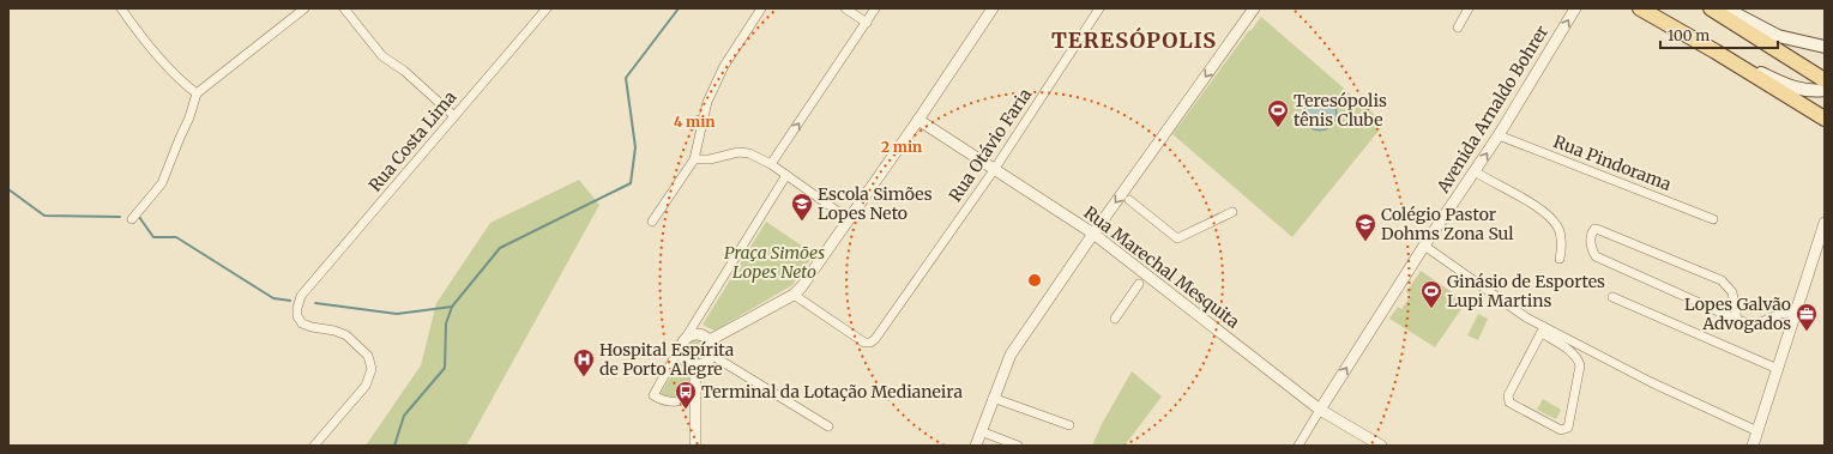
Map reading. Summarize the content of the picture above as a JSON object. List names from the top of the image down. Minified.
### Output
{"streets":{"street":["Avenida Arnaldo Bohrer","Rua Costa Lima","Rua Otávio Faria","Rua Pindorama","Rua Marechal Mesquita"]},"crossings":[["Avenida Arnaldo Bohrer","Rua Pindorama"],["Avenida Arnaldo Bohrer","Rua Marechal Mesquita"],["Rua Otávio Faria","Rua Marechal Mesquita"]],"one_way":["Avenida Arnaldo Bohrer"],"districts":["TERESÓPOLIS"],"parks":["Praça Simões Lopes Neto"],"places":{"sports":["Teresópolis tênis Clube","Ginásio de Esportes Lupi Martins"],"school or university":["Escola Simões Lopes Neto","Colégio Pastor Dohms Zona Sul"],"office":["Lopes Galvão Advogados"],"hospital":["Hospital Espírita de Porto Alegre"],"bus stop":["Terminal da Lotação Medianeira"]},"scale_bar":"100 m","rings":["4 min","2 min"]}
